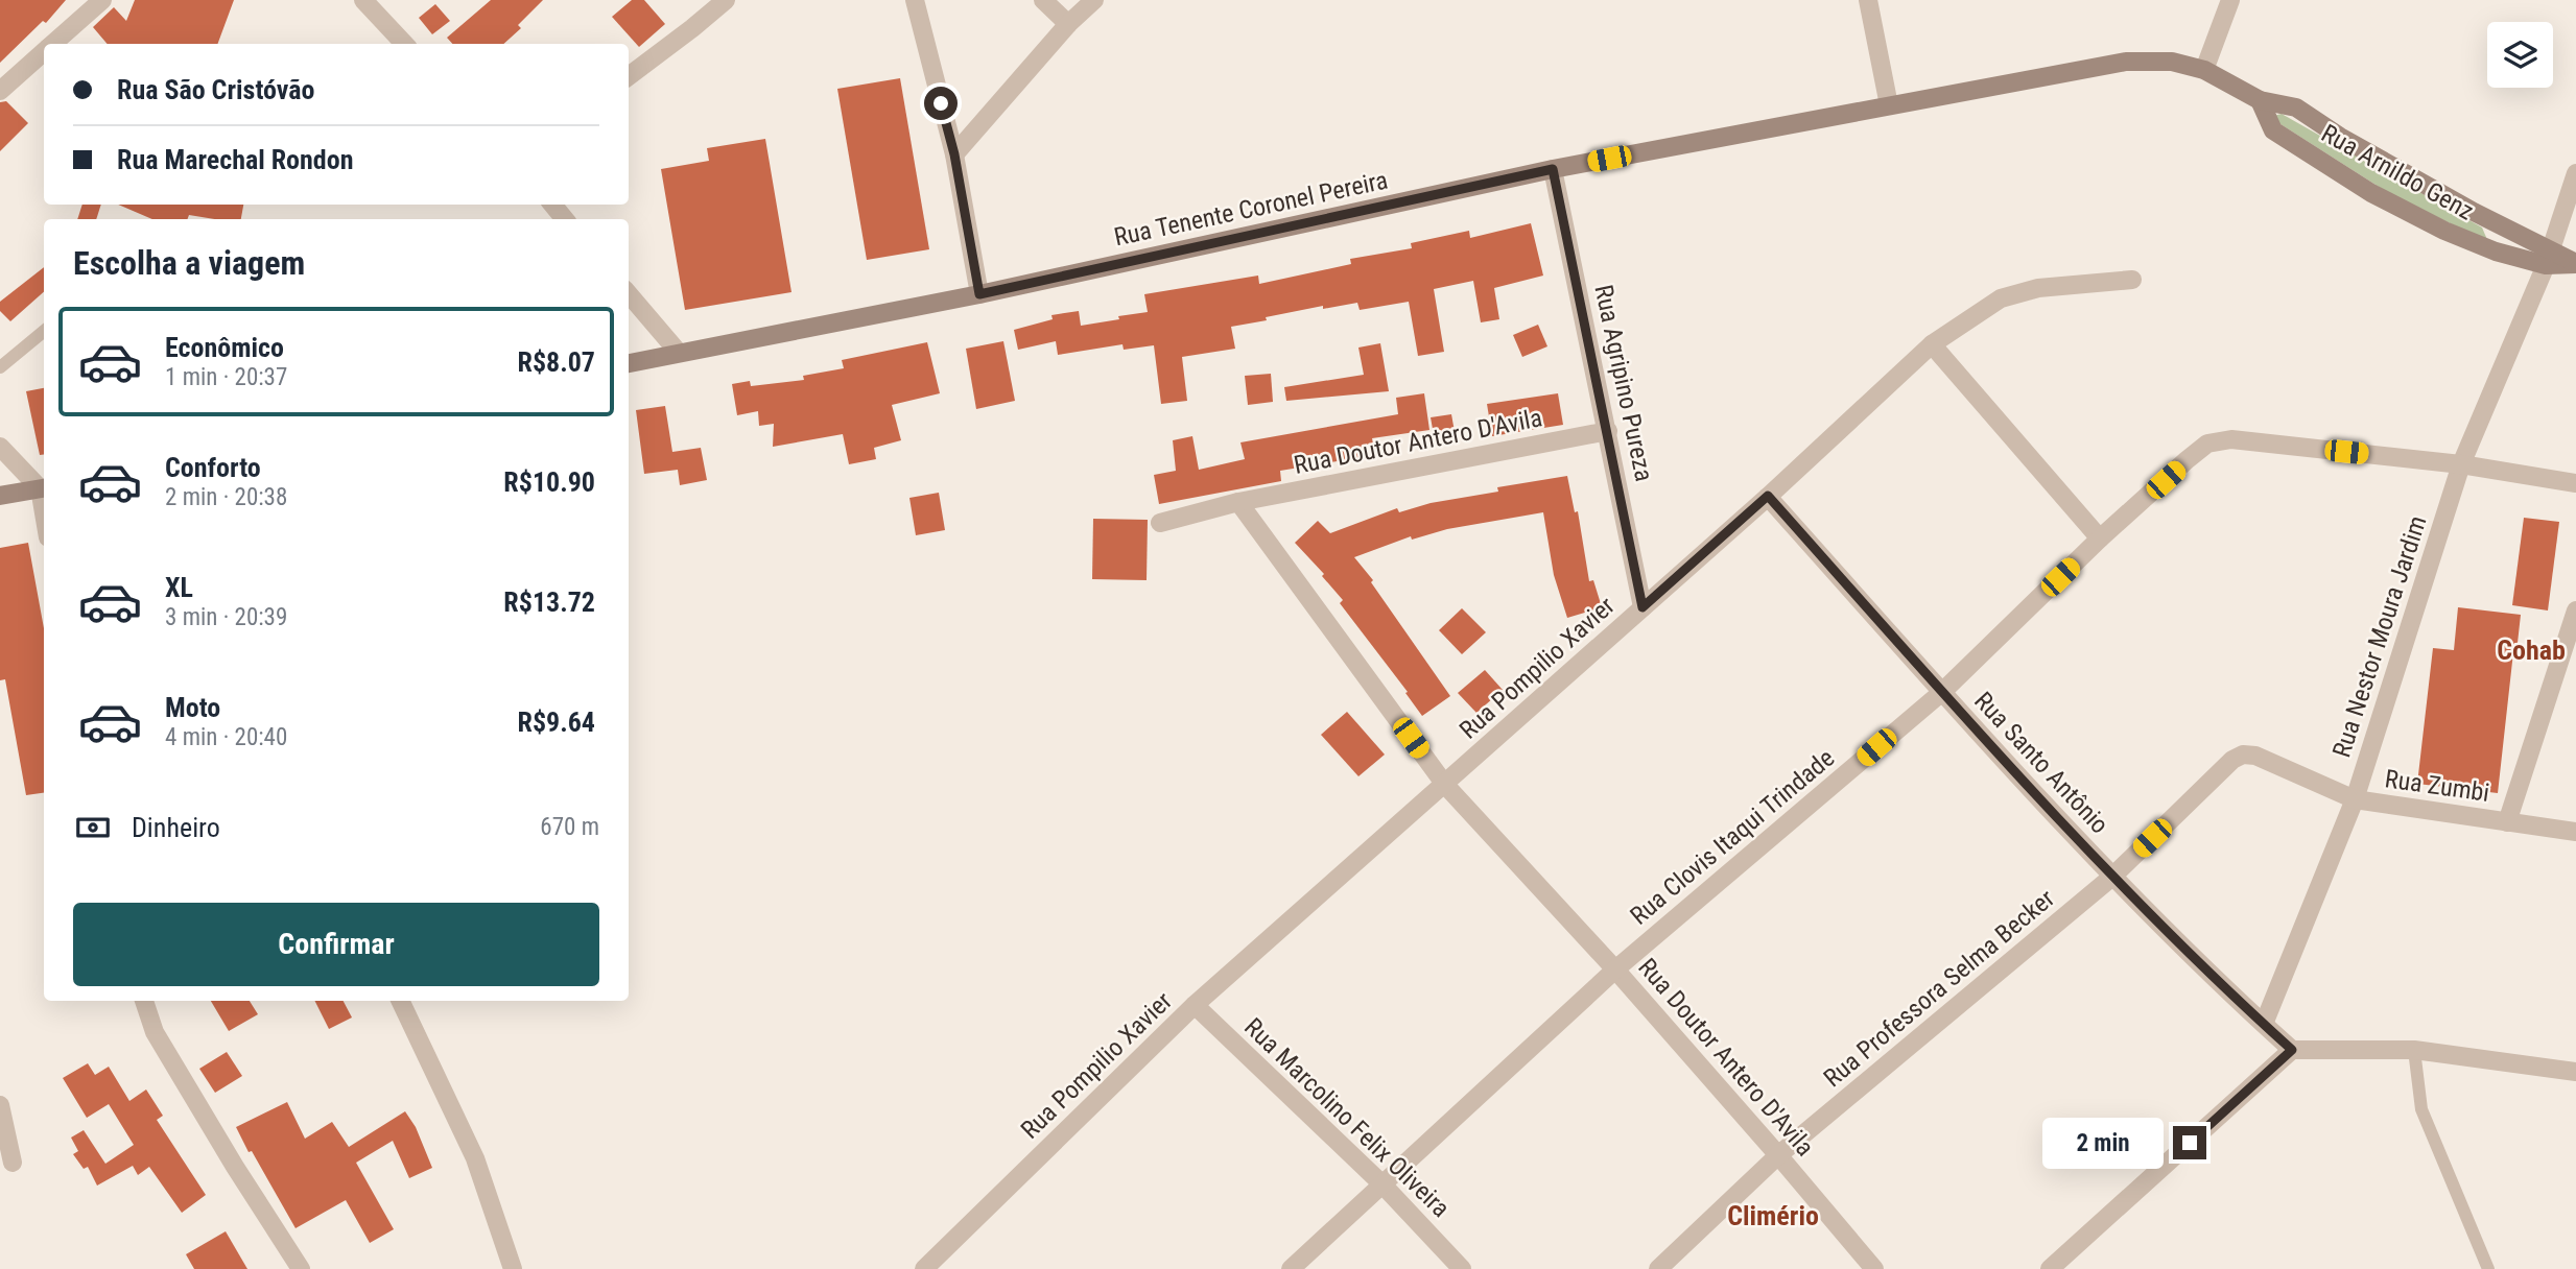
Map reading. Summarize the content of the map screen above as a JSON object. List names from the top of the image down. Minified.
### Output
{"streets":{"main road":["Rua Arnildo Genz","Rua Tenente Coronel Pereira"],"street":["Rua Agripino Pureza","Rua Doutor Antero D'Avila","Rua Nestor Moura Jardim","Rua Pompilio Xavier","Rua Santo Antônio","Rua Zumbi","Rua Clovis Itaqui Trindade","Rua Professora Selma Becker","Rua Marcolino Felix Oliveira"]},"crossings":[["Rua Arnildo Genz","Rua Tenente Coronel Pereira"],["Rua Arnildo Genz","Rua Nestor Moura Jardim"],["Rua Tenente Coronel Pereira","Rua Agripino Pureza"],["Rua Agripino Pureza","Rua Doutor Antero D'Avila"],["Rua Agripino Pureza","Rua Pompilio Xavier"],["Rua Doutor Antero D'Avila","Rua Pompilio Xavier"],["Rua Doutor Antero D'Avila","Rua Clovis Itaqui Trindade"],["Rua Doutor Antero D'Avila","Rua Professora Selma Becker"],["Rua Nestor Moura Jardim","Rua Santo Antônio"],["Rua Nestor Moura Jardim","Rua Zumbi"],["Rua Nestor Moura Jardim","Rua Clovis Itaqui Trindade"],["Rua Pompilio Xavier","Rua Santo Antônio"],["Rua Pompilio Xavier","Rua Marcolino Felix Oliveira"],["Rua Santo Antônio","Rua Clovis Itaqui Trindade"],["Rua Santo Antônio","Rua Professora Selma Becker"],["Rua Zumbi","Rua Professora Selma Becker"],["Rua Clovis Itaqui Trindade","Rua Marcolino Felix Oliveira"]],"districts":["Cohab","Climério"],"page":{"banner":["Rua São Cristóvão","Rua Marechal Rondon"],"heading":"Escolha a viagem","list":[{"name":"Econômico","note":"1 min · 20:37","value":"R$8.07"},{"name":"Conforto","note":"2 min · 20:38","value":"R$10.90"},{"name":"XL","note":"3 min · 20:39","value":"R$13.72"},{"name":"Moto","note":"4 min · 20:40","value":"R$9.64"}],"pay":["Dinheiro","670 m"],"buttons":"Confirmar","bubble":"2 min"}}
